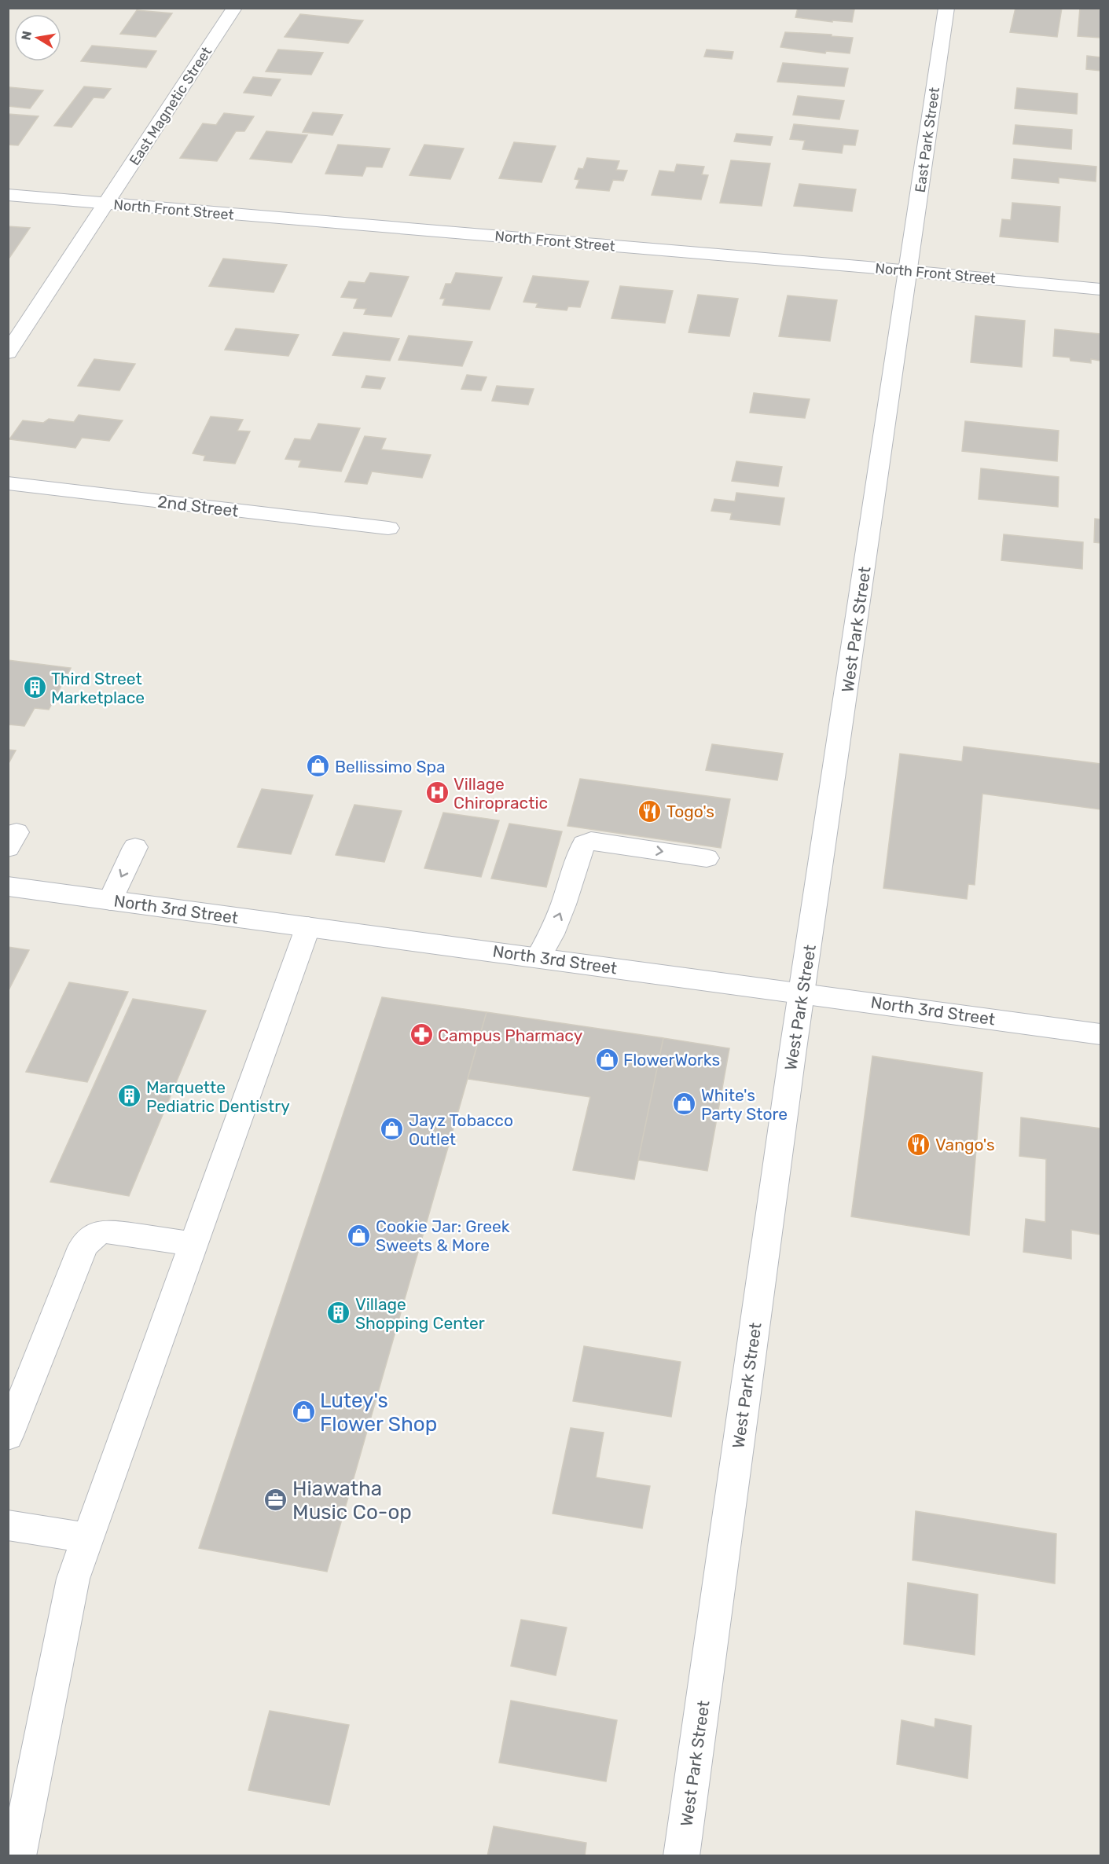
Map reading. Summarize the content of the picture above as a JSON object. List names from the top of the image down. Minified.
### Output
{"streets":{"street":["East Magnetic Street","East Park Street","North Front Street","2nd Street","West Park Street","North 3rd Street"]},"crossings":[["East Magnetic Street","North Front Street"],["East Park Street","North Front Street"],["East Park Street","West Park Street"],["North Front Street","West Park Street"],["West Park Street","North 3rd Street"]],"places":{"building":["Third Street Marketplace","Marquette Pediatric Dentistry","Village Shopping Center"],"shop":["Bellissimo Spa","FlowerWorks","White's Party Store","Jayz Tobacco Outlet","Cookie Jar: Greek Sweets & More","Lutey's Flower Shop"],"hospital":["Village Chiropractic"],"restaurant":["Togo's","Vango's"],"pharmacy":["Campus Pharmacy"],"office":["Hiawatha Music Co-op"]},"north":"left"}
